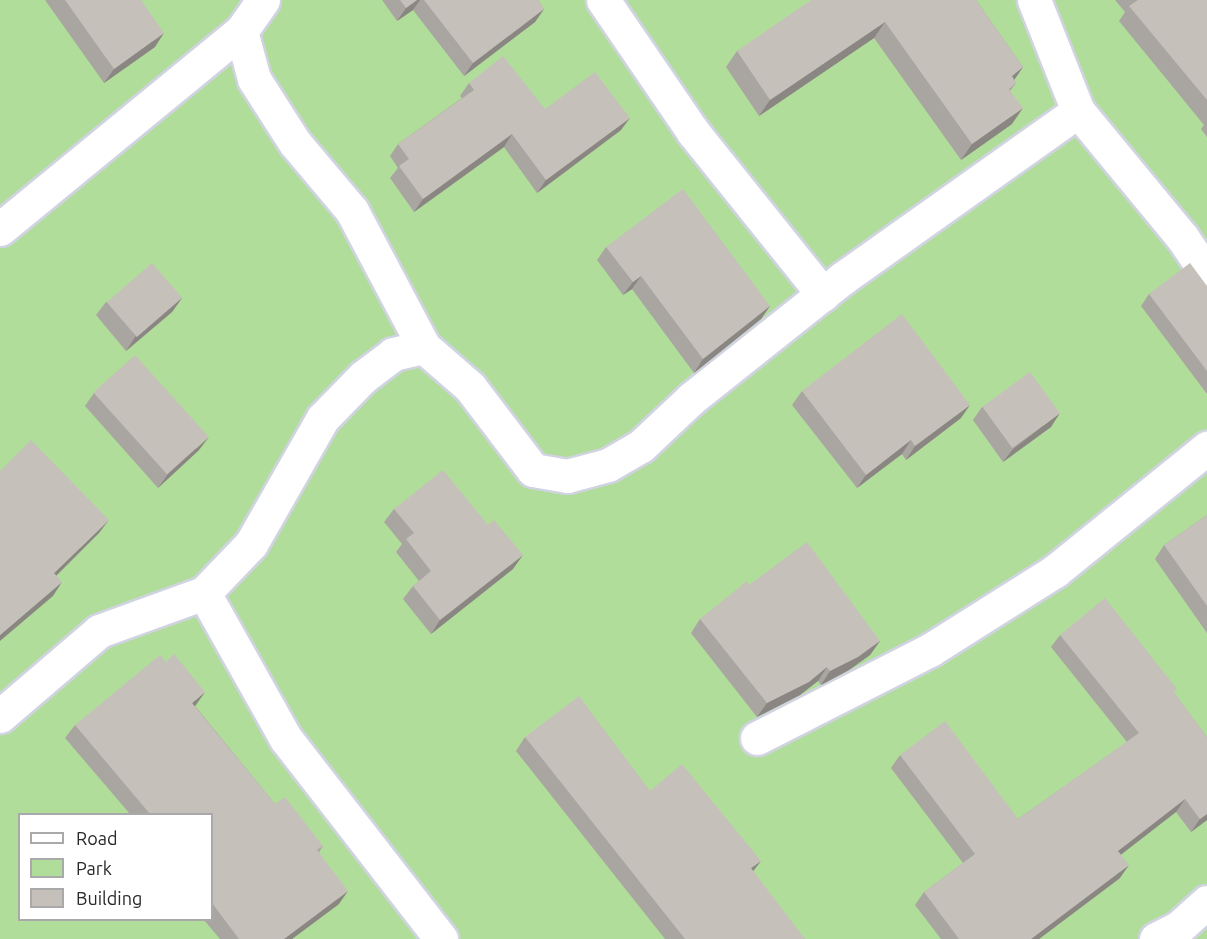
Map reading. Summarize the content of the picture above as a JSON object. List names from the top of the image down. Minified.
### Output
{"legend":["Road","Park","Building"]}
